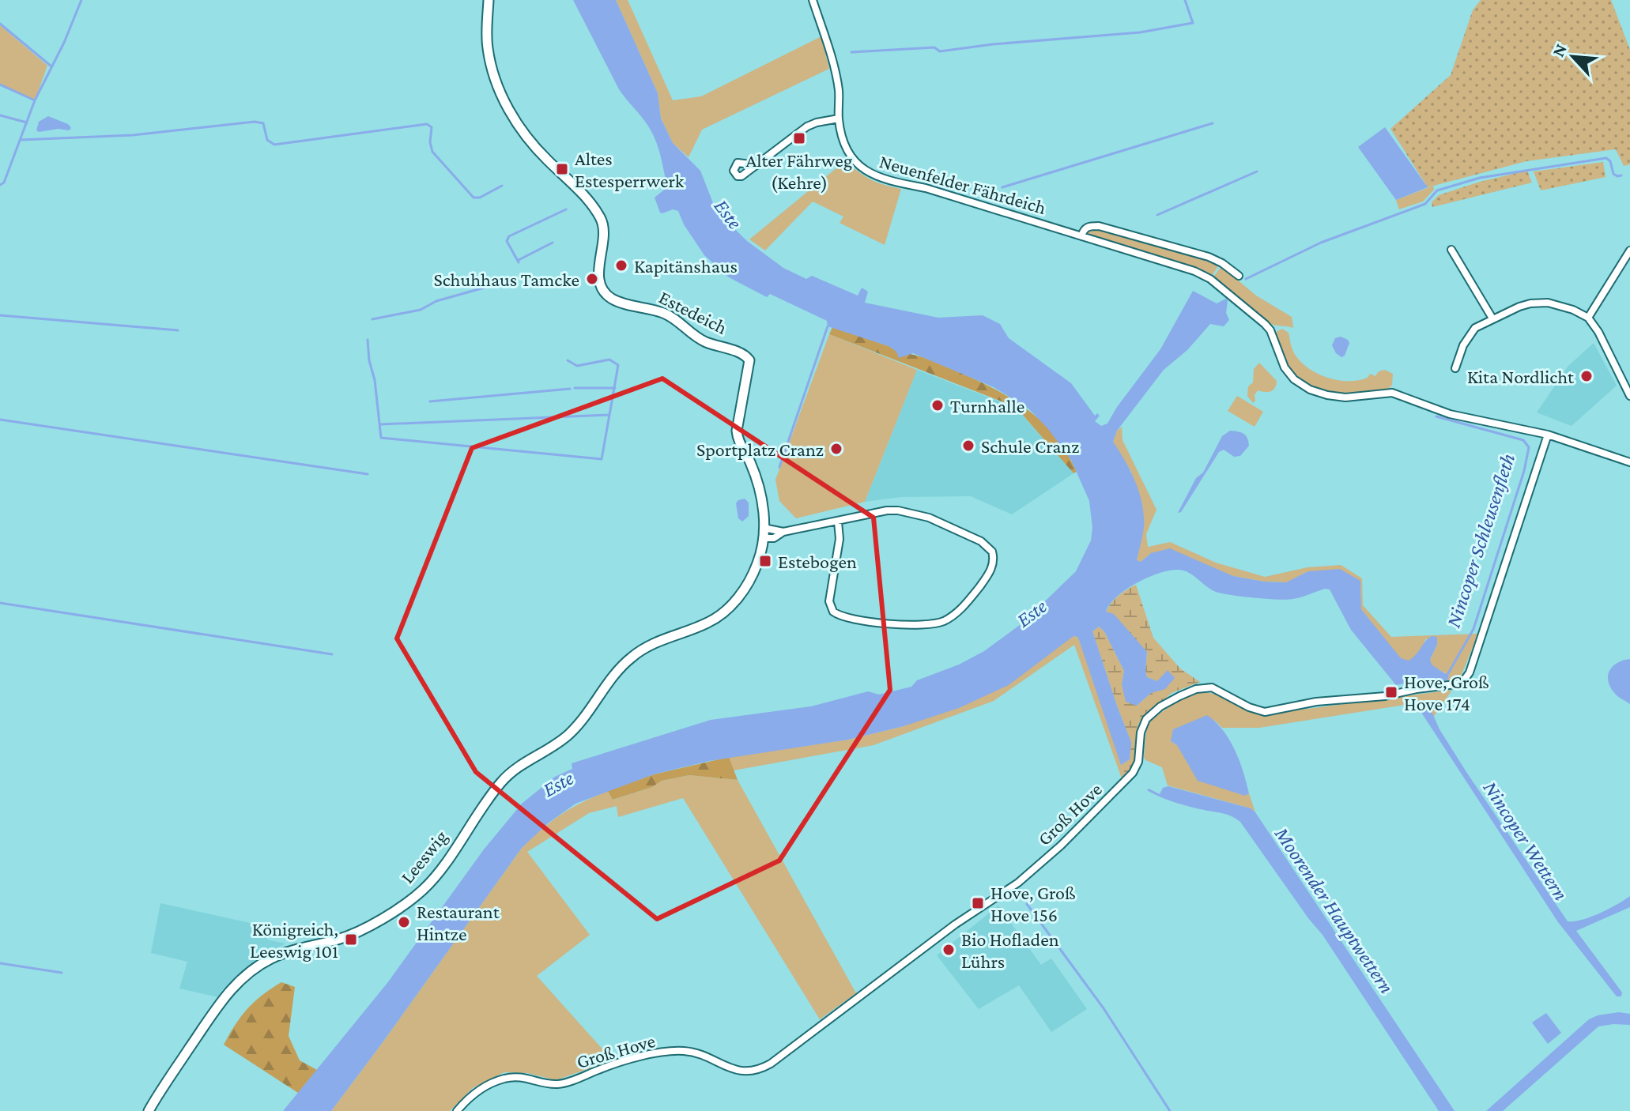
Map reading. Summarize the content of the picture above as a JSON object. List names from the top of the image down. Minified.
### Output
{"streets":{"street":["Neuenfelder Fährdeich","Estedeich","Groß Hove","Leeswig"]},"crossings":[["Neuenfelder Fährdeich","Groß Hove"],["Estedeich","Leeswig"]],"water":["Este","Nincoper Schleusenfleth","Nincoper Wettern","Moorender Hauptwettern"],"places":{"transit":["Alter Fährweg (Kehre)","Altes Estesperrwerk","Estebogen","Hove, Groß Hove 174","Hove, Groß Hove 156","Königreich, Leeswig 101"],"other":["Kapitänshaus","Schuhhaus Tamcke","Kita Nordlicht","Turnhalle","Schule Cranz","Sportplatz Cranz","Restaurant Hintze","Bio Hofladen Lührs"]},"north":"top left"}
